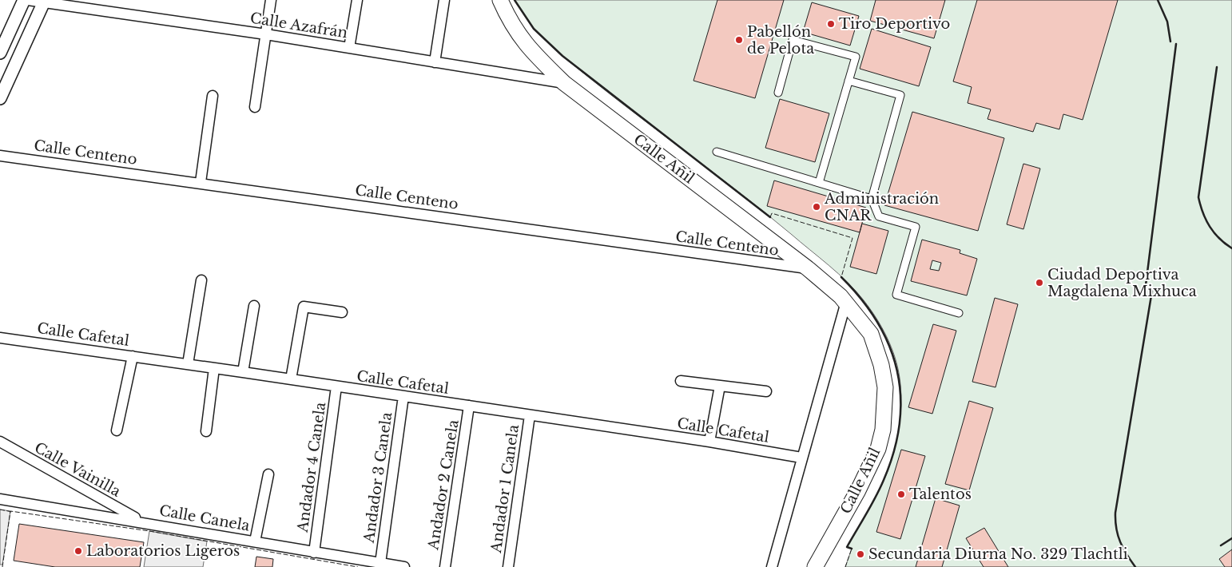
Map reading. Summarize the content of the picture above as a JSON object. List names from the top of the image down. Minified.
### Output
{"streets":{"main road":["Calle Añil"],"street":["Calle Azafrán","Calle Centeno","Calle Cafetal","Andador 4 Canela","Calle Vainilla","Andador 3 Canela","Andador 2 Canela","Andador 1 Canela","Calle Canela"]},"crossings":[["Calle Azafrán","Calle Añil"],["Calle Centeno","Calle Añil"],["Calle Cafetal","Andador 4 Canela"],["Calle Cafetal","Andador 3 Canela"],["Calle Cafetal","Andador 2 Canela"],["Calle Cafetal","Andador 1 Canela"],["Andador 4 Canela","Calle Canela"],["Calle Vainilla","Calle Canela"],["Andador 3 Canela","Calle Canela"]],"places":["Tiro Deportivo","Pabellón de Pelota","Administración CNAR","Ciudad Deportiva Magdalena Mixhuca","Talentos","Laboratorios Ligeros","Secundaria Diurna No. 329 Tlachtli"]}
